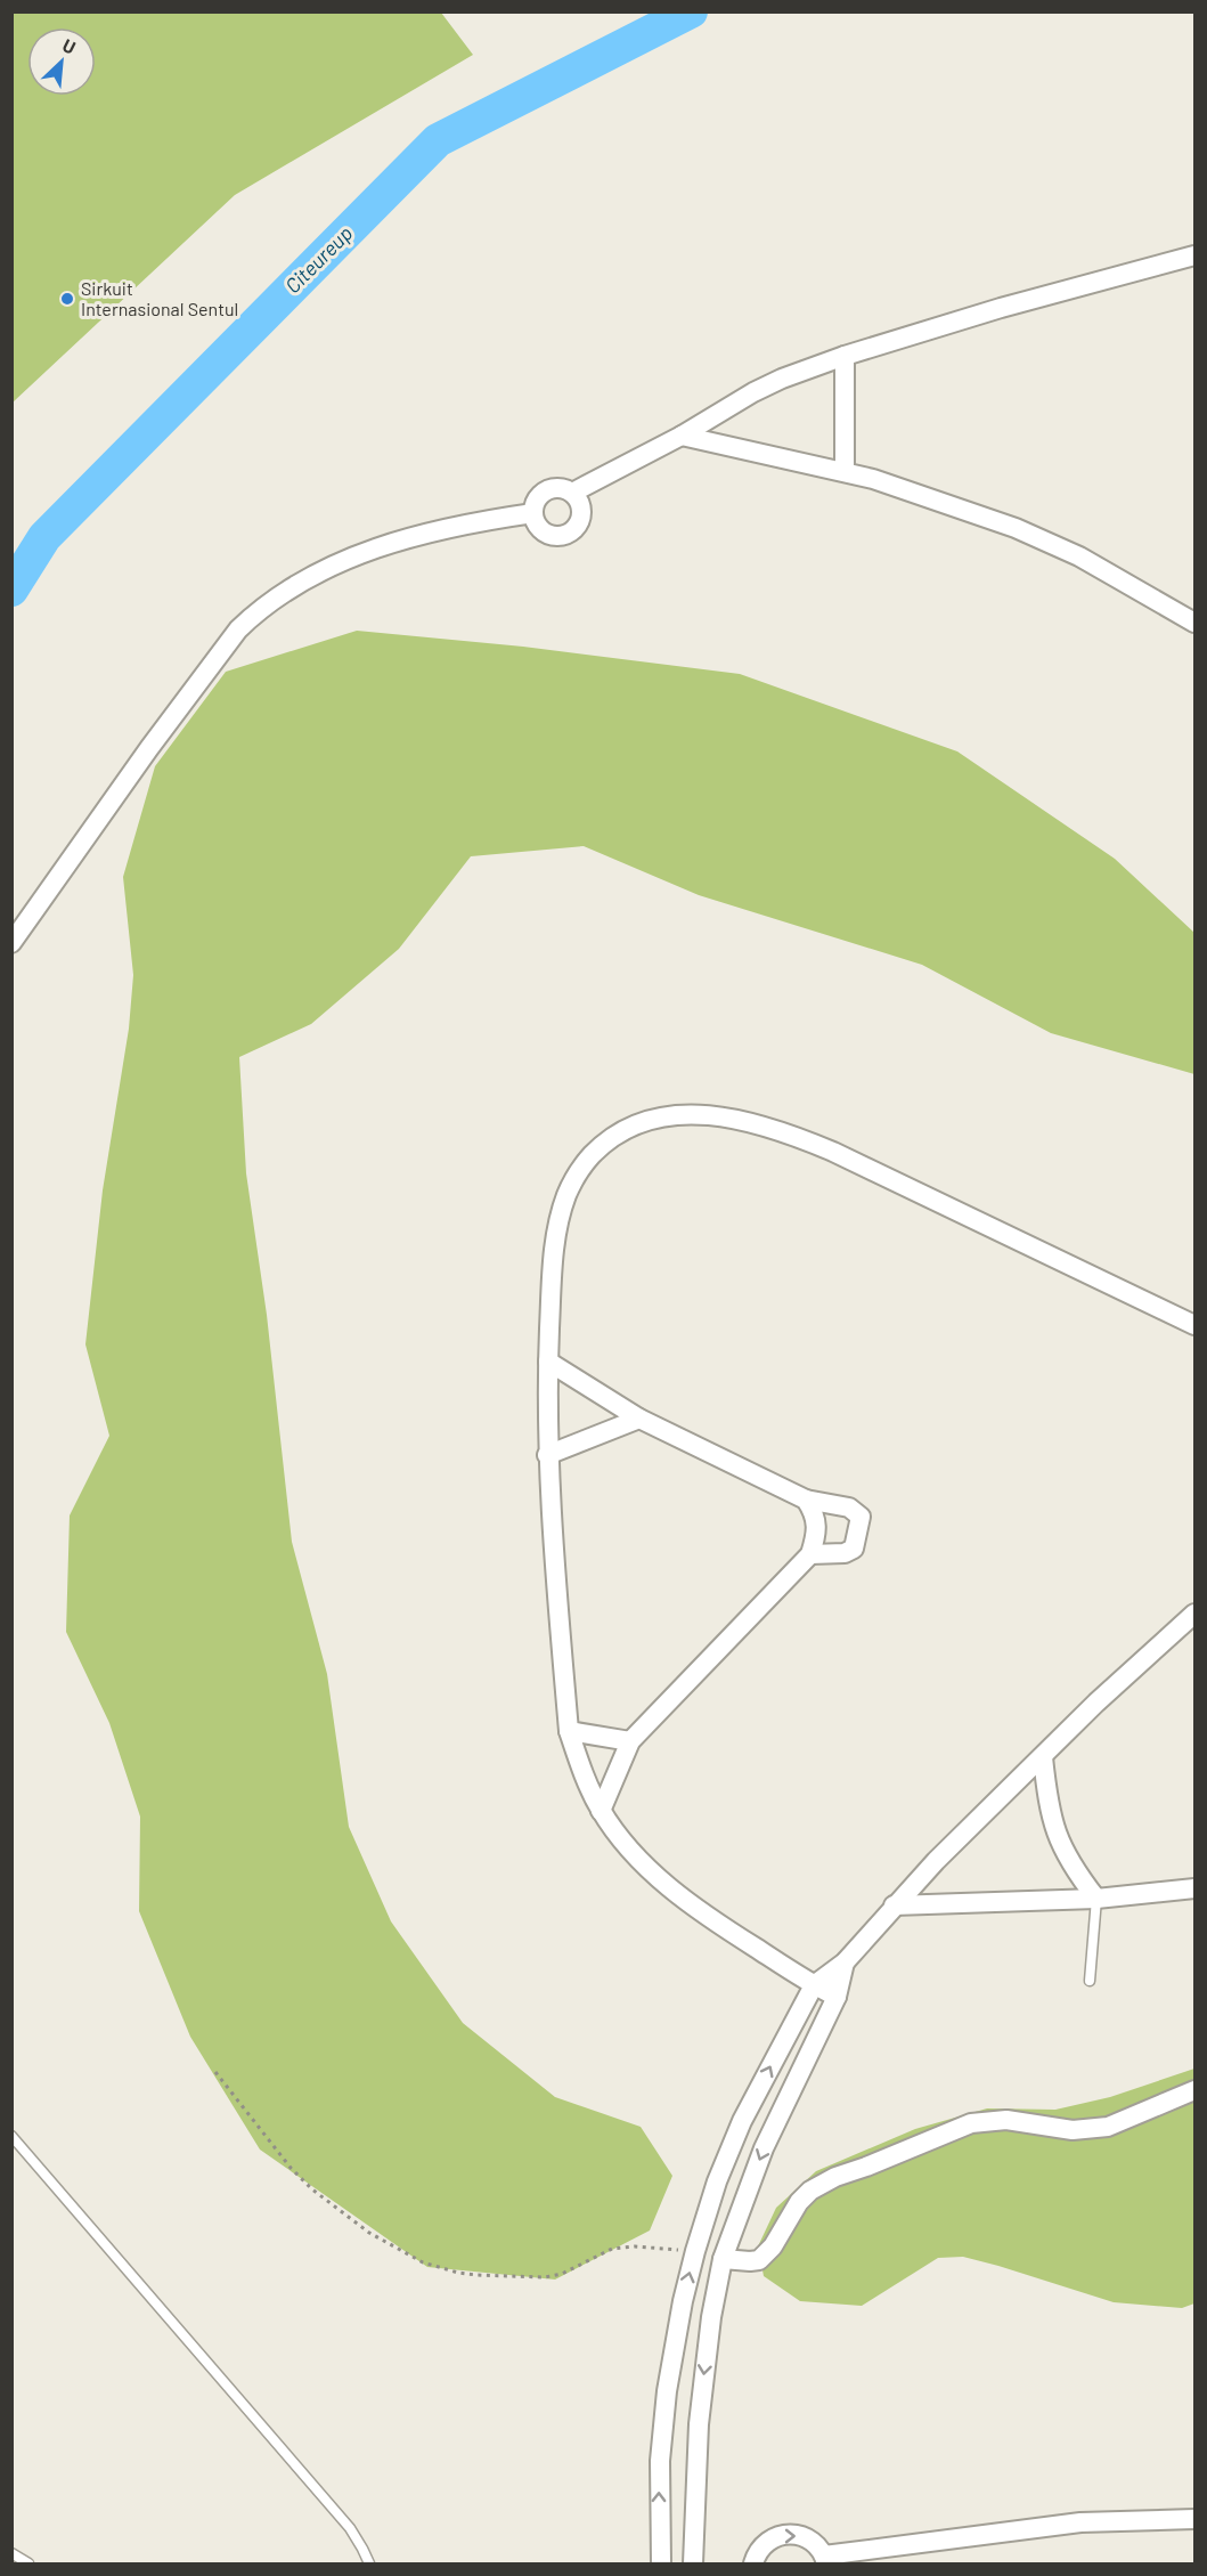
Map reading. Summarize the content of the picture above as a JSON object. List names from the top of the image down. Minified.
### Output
{"water":["Citeureup"],"places":["Sirkuit Internasional Sentul"],"north":"top right"}
